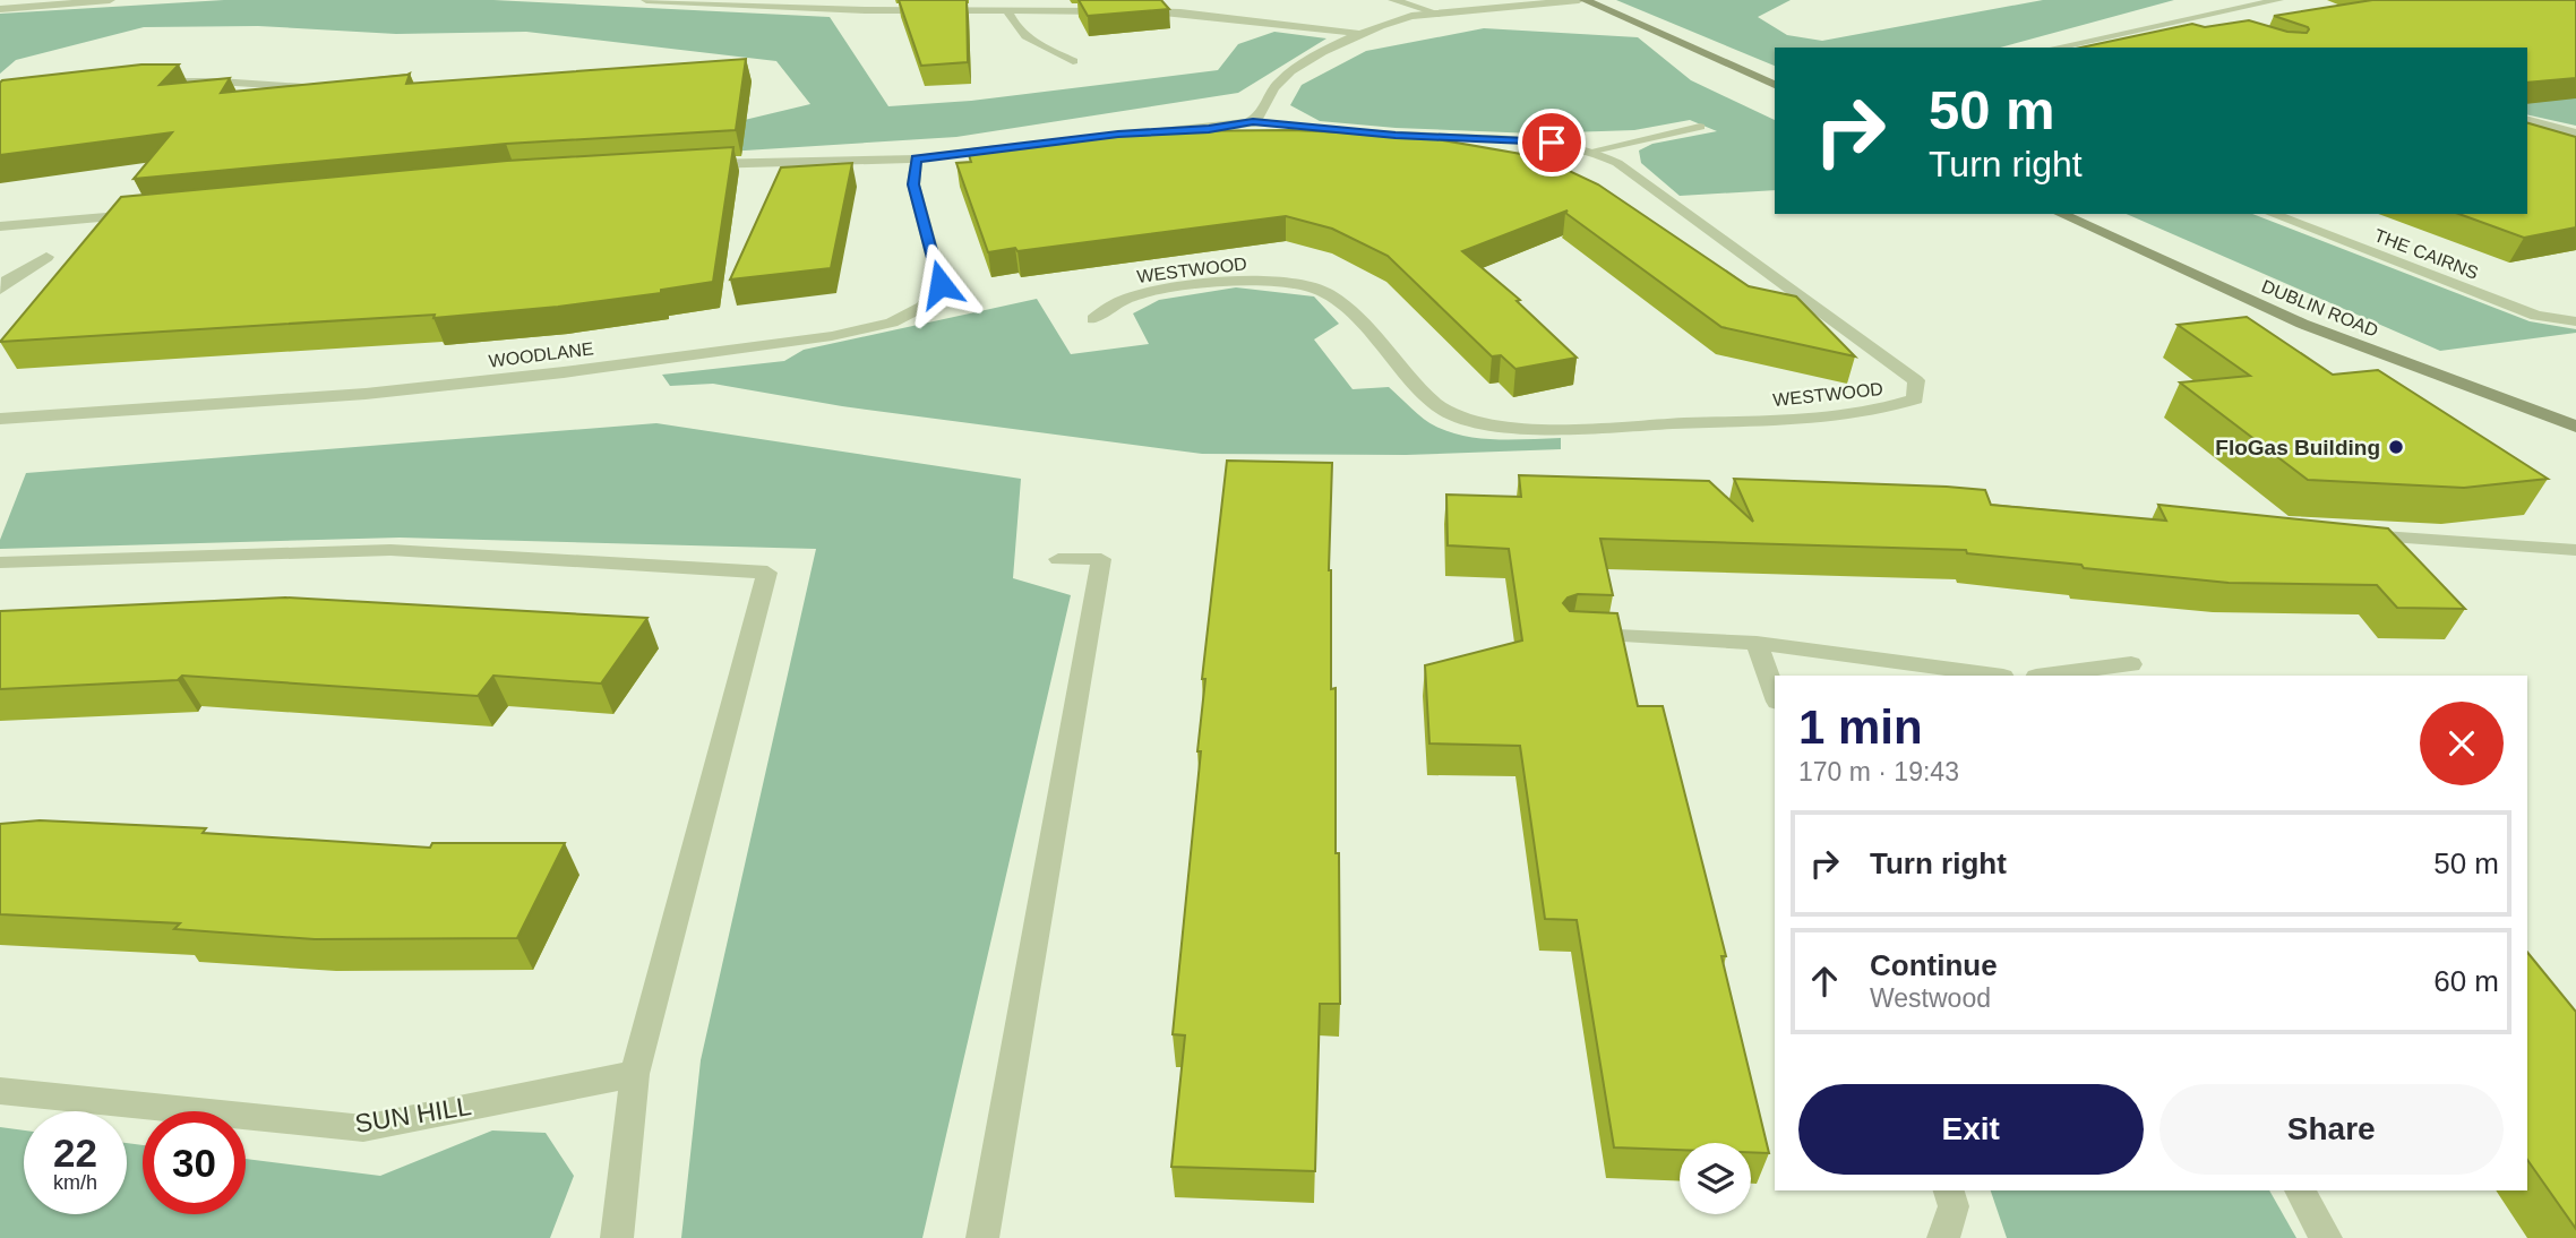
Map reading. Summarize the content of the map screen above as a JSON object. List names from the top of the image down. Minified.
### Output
{"streets":{"main road":["DUBLIN ROAD"],"street":["THE CAIRNS","WESTWOOD","WOODLANE","SUN HILL"]},"crossings":[["WESTWOOD","WOODLANE"]],"places":["FloGas Building"],"page":{"turn":["50 m","Turn right"],"heading":["1 min","170 m · 19:43"],"list":[{"name":"Turn right","value":"50 m"},{"name":"Continue","note":"Westwood","value":"60 m"}],"buttons":["Exit","Share"],"speed":"22 km/h","limit":"30"}}
